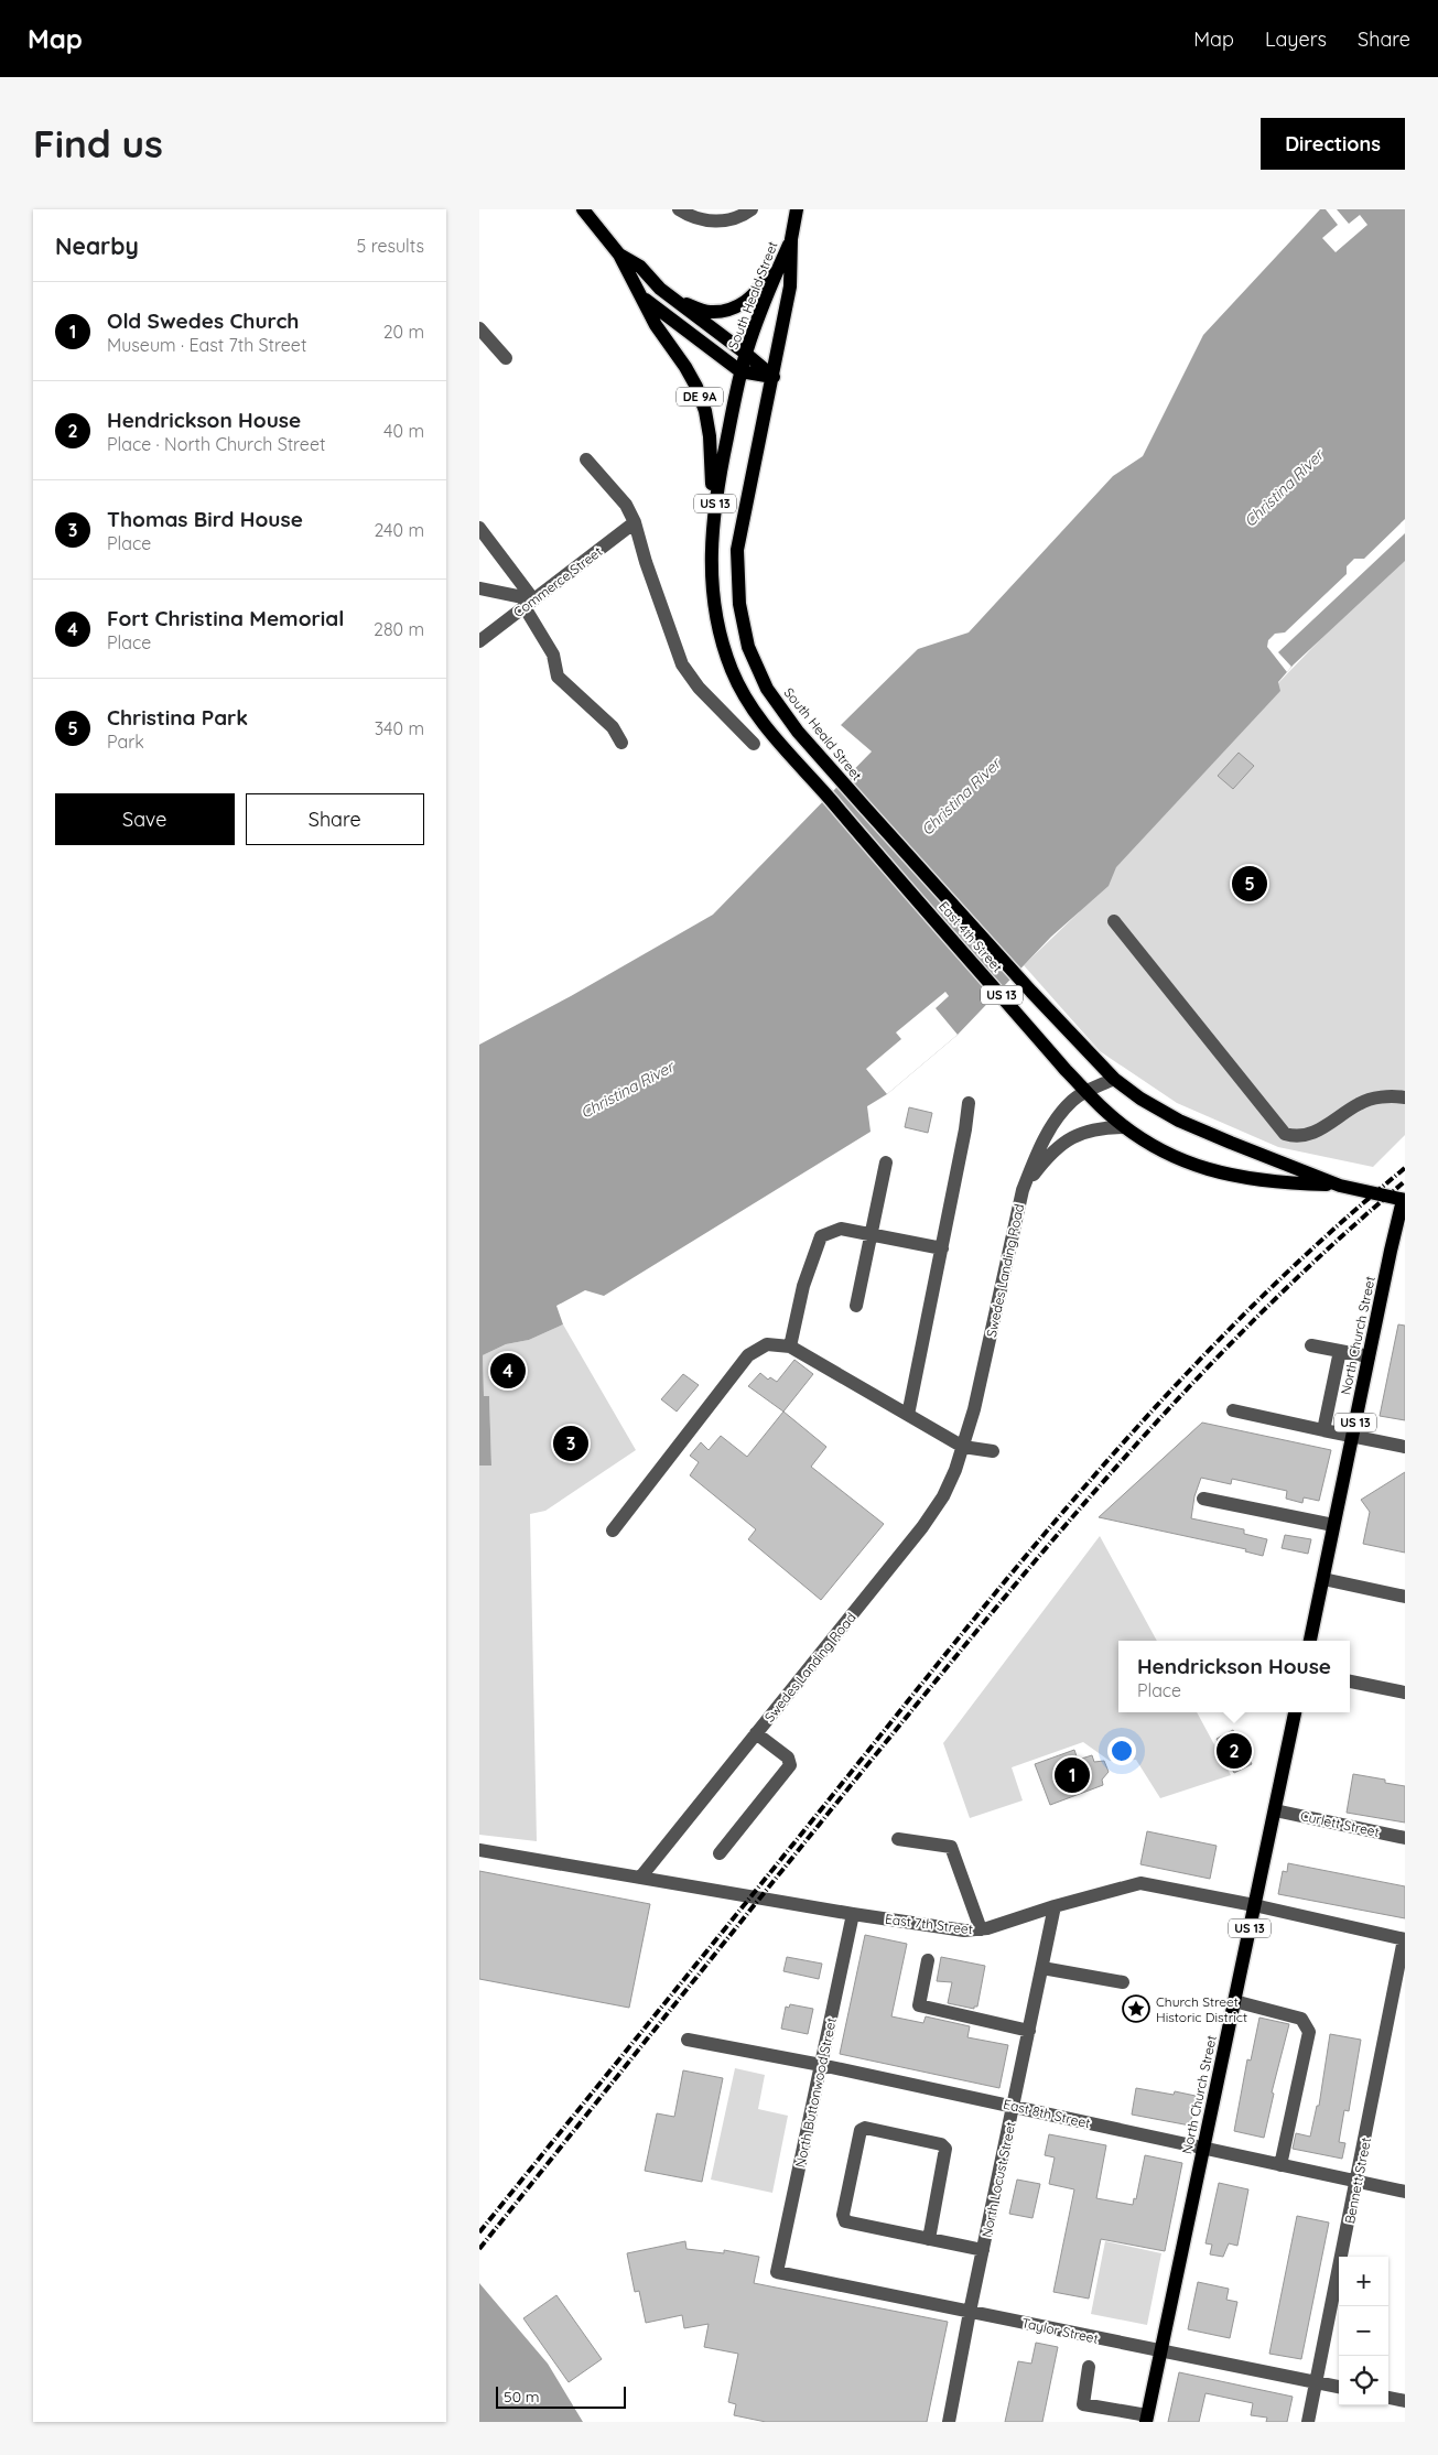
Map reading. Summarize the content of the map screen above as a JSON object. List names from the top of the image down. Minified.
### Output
{"streets":{"main road":["South Heald Street","DE 9A","US 13","East 4th Street","North Church Street"],"street":["Commerce Street","Swedes Landing Road","Curlett Street","East 7th Street","North Buttonwood Street","East 8th Street","North Locust Street","Bennett Street","Taylor Street"]},"crossings":[["South Heald Street","DE 9A"],["South Heald Street","East 4th Street"],["East 4th Street","Swedes Landing Road"],["East 4th Street","North Church Street"],["Swedes Landing Road","East 7th Street"],["North Church Street","Curlett Street"],["North Church Street","East 7th Street"],["North Church Street","East 8th Street"],["North Church Street","Taylor Street"],["East 7th Street","North Buttonwood Street"],["East 7th Street","North Locust Street"],["East 7th Street","Bennett Street"],["North Buttonwood Street","East 8th Street"],["North Buttonwood Street","Taylor Street"],["East 8th Street","North Locust Street"],["East 8th Street","Bennett Street"],["North Locust Street","Taylor Street"],["Bennett Street","Taylor Street"]],"water":["Christina River"],"places":{"place":["Church Street Historic District"]},"scale_bar":"50 m","page":{"header":"Map","nav":["Map","Layers","Share"],"buttons":["Directions",["Save","Share"]],"title":"Find us","heading":["Nearby","5 results"],"list":[{"mark":"1","name":"Old Swedes Church","note":"Museum · East 7th Street","value":"20 m"},{"mark":"2","name":"Hendrickson House","note":"Place · North Church Street","value":"40 m"},{"mark":"3","name":"Thomas Bird House","note":"Place","value":"240 m"},{"mark":"4","name":"Fort Christina Memorial","note":"Place","value":"280 m"},{"mark":"5","name":"Christina Park","note":"Park","value":"340 m"}],"pins":["5","4","3","2","1"],"popup":["Hendrickson House","Place"],"map_buttons":["+","−"],"scale":"50 m"}}
